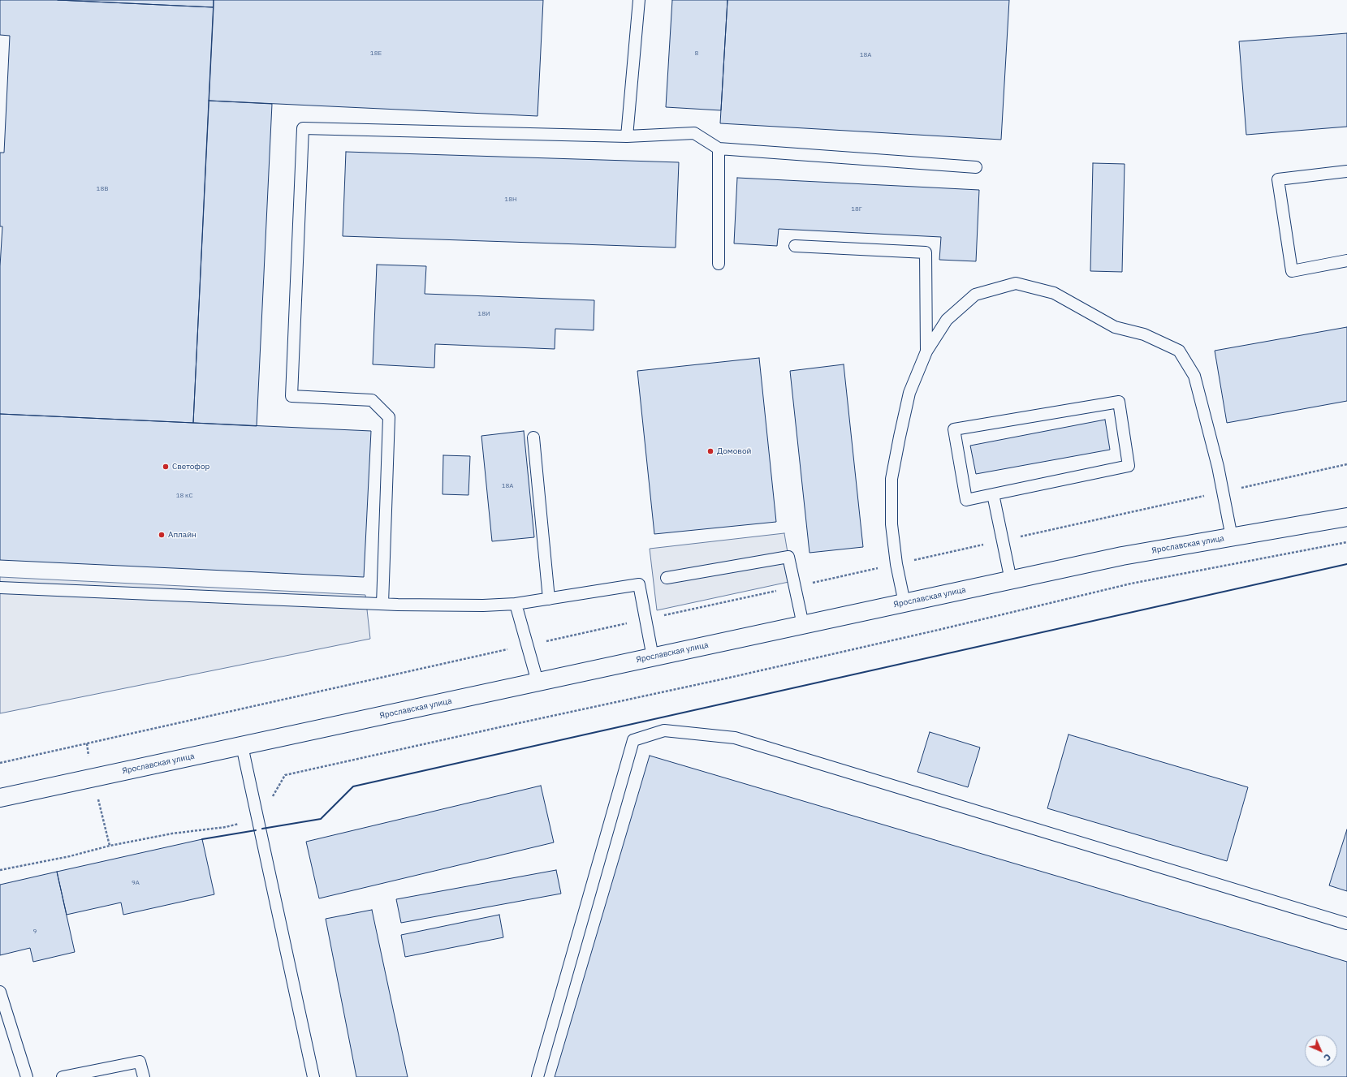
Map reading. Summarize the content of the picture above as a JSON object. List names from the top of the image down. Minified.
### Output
{"streets":{"street":["Ярославская улица"]},"places":["Домовой","Светофор","Аплайн"],"house_numbers":["18Е","8","18А","18В","18Н","18Г","18И","18А","18 кС","9А","9"],"north":"bottom right"}
